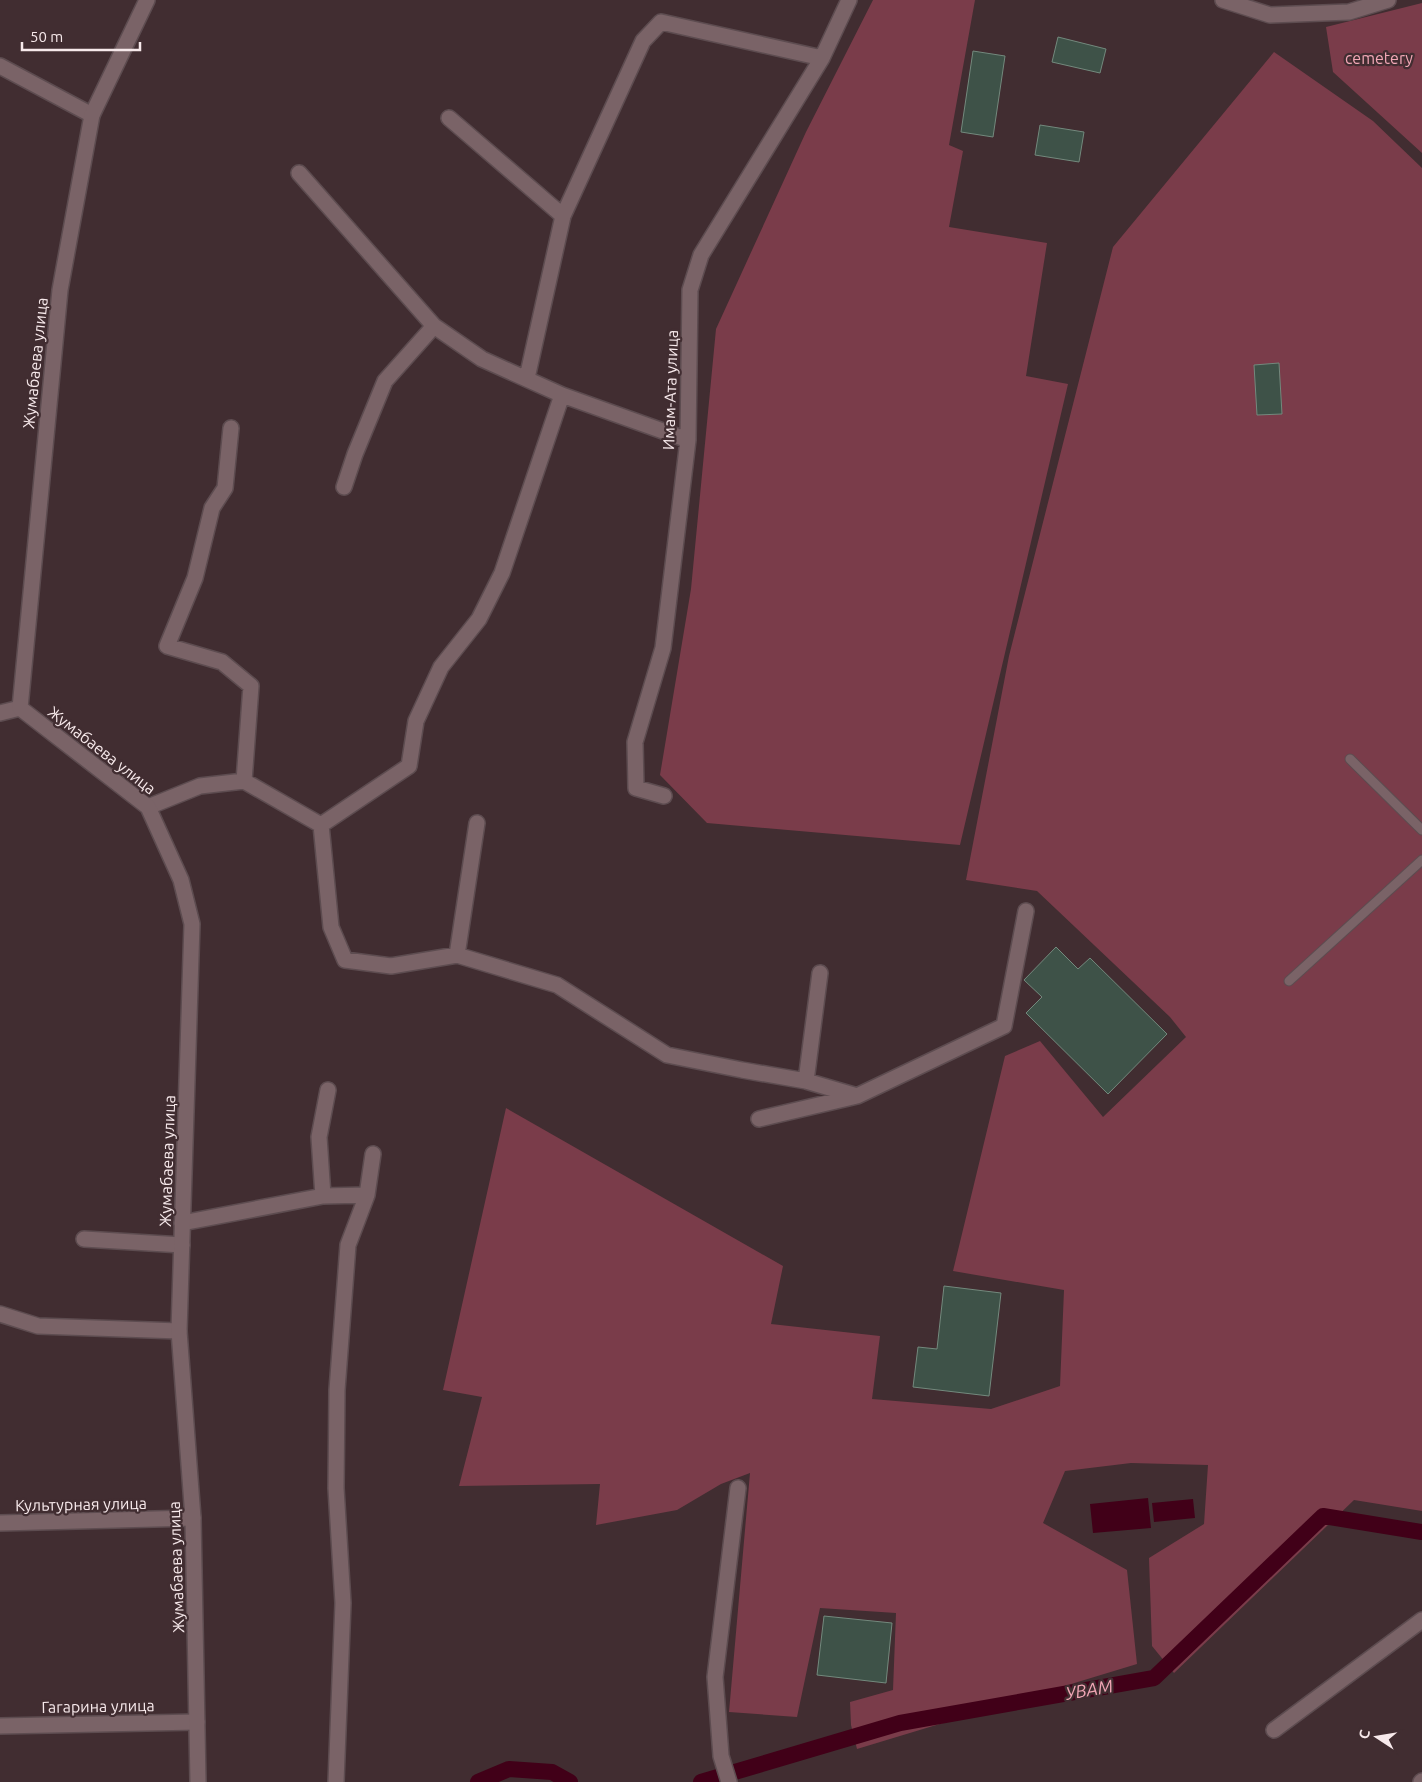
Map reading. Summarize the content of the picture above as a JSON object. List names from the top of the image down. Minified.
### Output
{"streets":{"street":["Жумабаева улица","Имам-Ата улица","Культурная улица","Гагарина улица"]},"crossings":[["Жумабаева улица","Культурная улица"],["Жумабаева улица","Гагарина улица"]],"water":["УВАМ"],"parks":["cemetery"],"scale_bar":"50 m","north":"left"}
